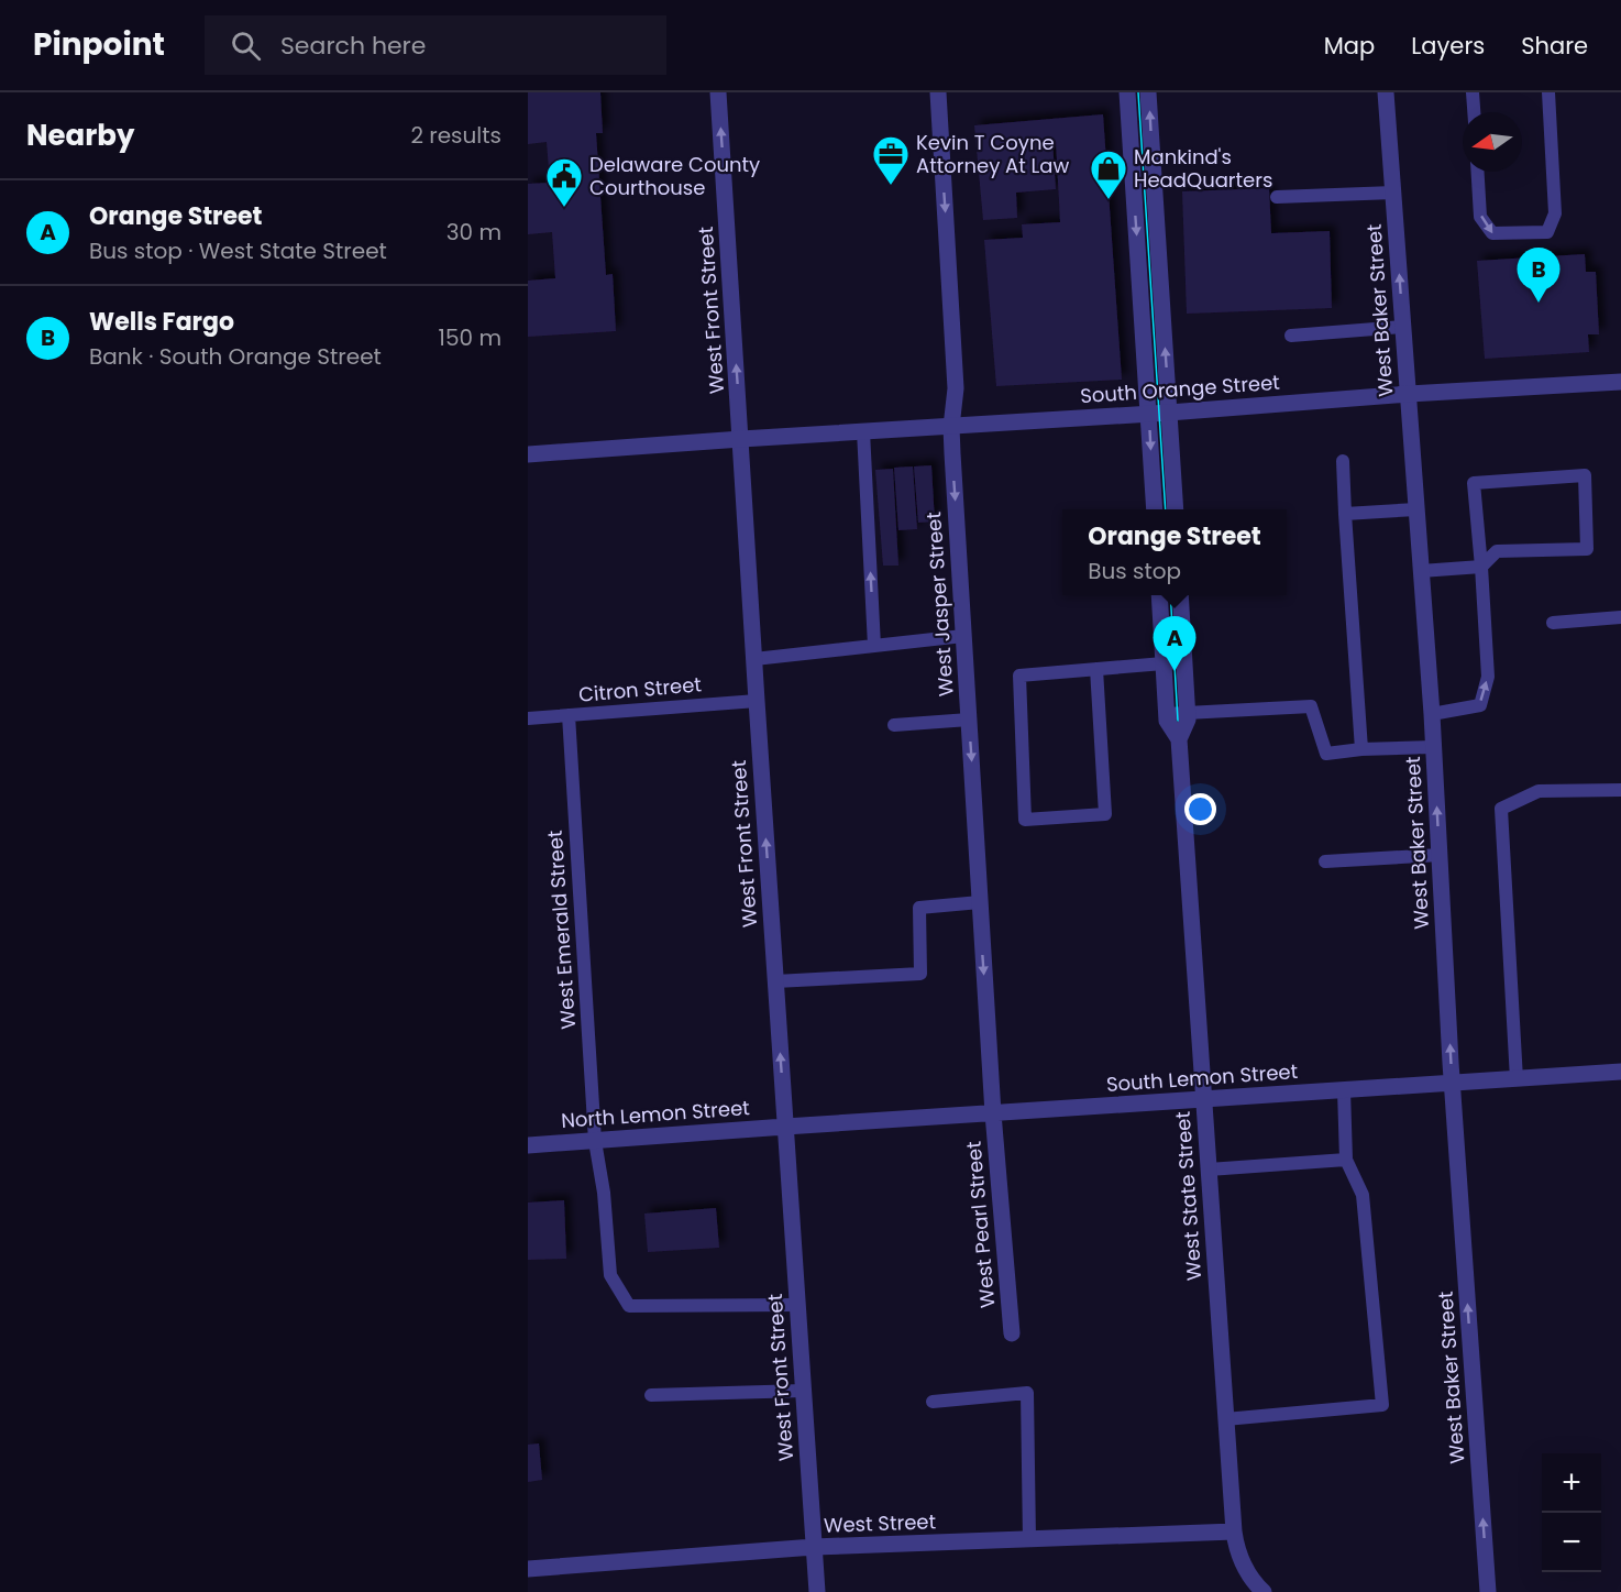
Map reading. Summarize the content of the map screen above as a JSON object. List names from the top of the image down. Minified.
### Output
{"streets":{"street":["West Front Street","West Baker Street","South Orange Street","West Jasper Street","South Lemon Street","North Lemon Street","West State Street","West Pearl Street","West Street"],"lane":["Citron Street","West Emerald Street"]},"crossings":[["West Front Street","South Orange Street"],["West Front Street","Citron Street"],["West Front Street","West Emerald Street"],["West Front Street","South Lemon Street"],["West Front Street","North Lemon Street"],["West Front Street","West Street"],["West Baker Street","South Orange Street"],["West Baker Street","South Lemon Street"],["South Orange Street","West Jasper Street"],["West Jasper Street","South Lemon Street"],["West Jasper Street","West Pearl Street"],["Citron Street","West Emerald Street"],["West Emerald Street","North Lemon Street"],["South Lemon Street","North Lemon Street"],["South Lemon Street","West State Street"],["South Lemon Street","West Pearl Street"],["West State Street","West Street"]],"one_way":["West Front Street","West Baker Street","West Jasper Street"],"places":{"office":["Kevin T Coyne Attorney At Law"],"shop":["Mankind's HeadQuarters"],"public building":["Delaware County Courthouse"]},"north":"left","page":{"header":"Pinpoint","search":"Search here","nav":["Map","Layers","Share"],"heading":["Nearby","2 results"],"list":[{"mark":"A","name":"Orange Street","note":"Bus stop · West State Street","value":"30 m"},{"mark":"B","name":"Wells Fargo","note":"Bank · South Orange Street","value":"150 m"}],"pins":["B","A"],"popup":["Orange Street","Bus stop"],"map_buttons":["+","−"]}}
